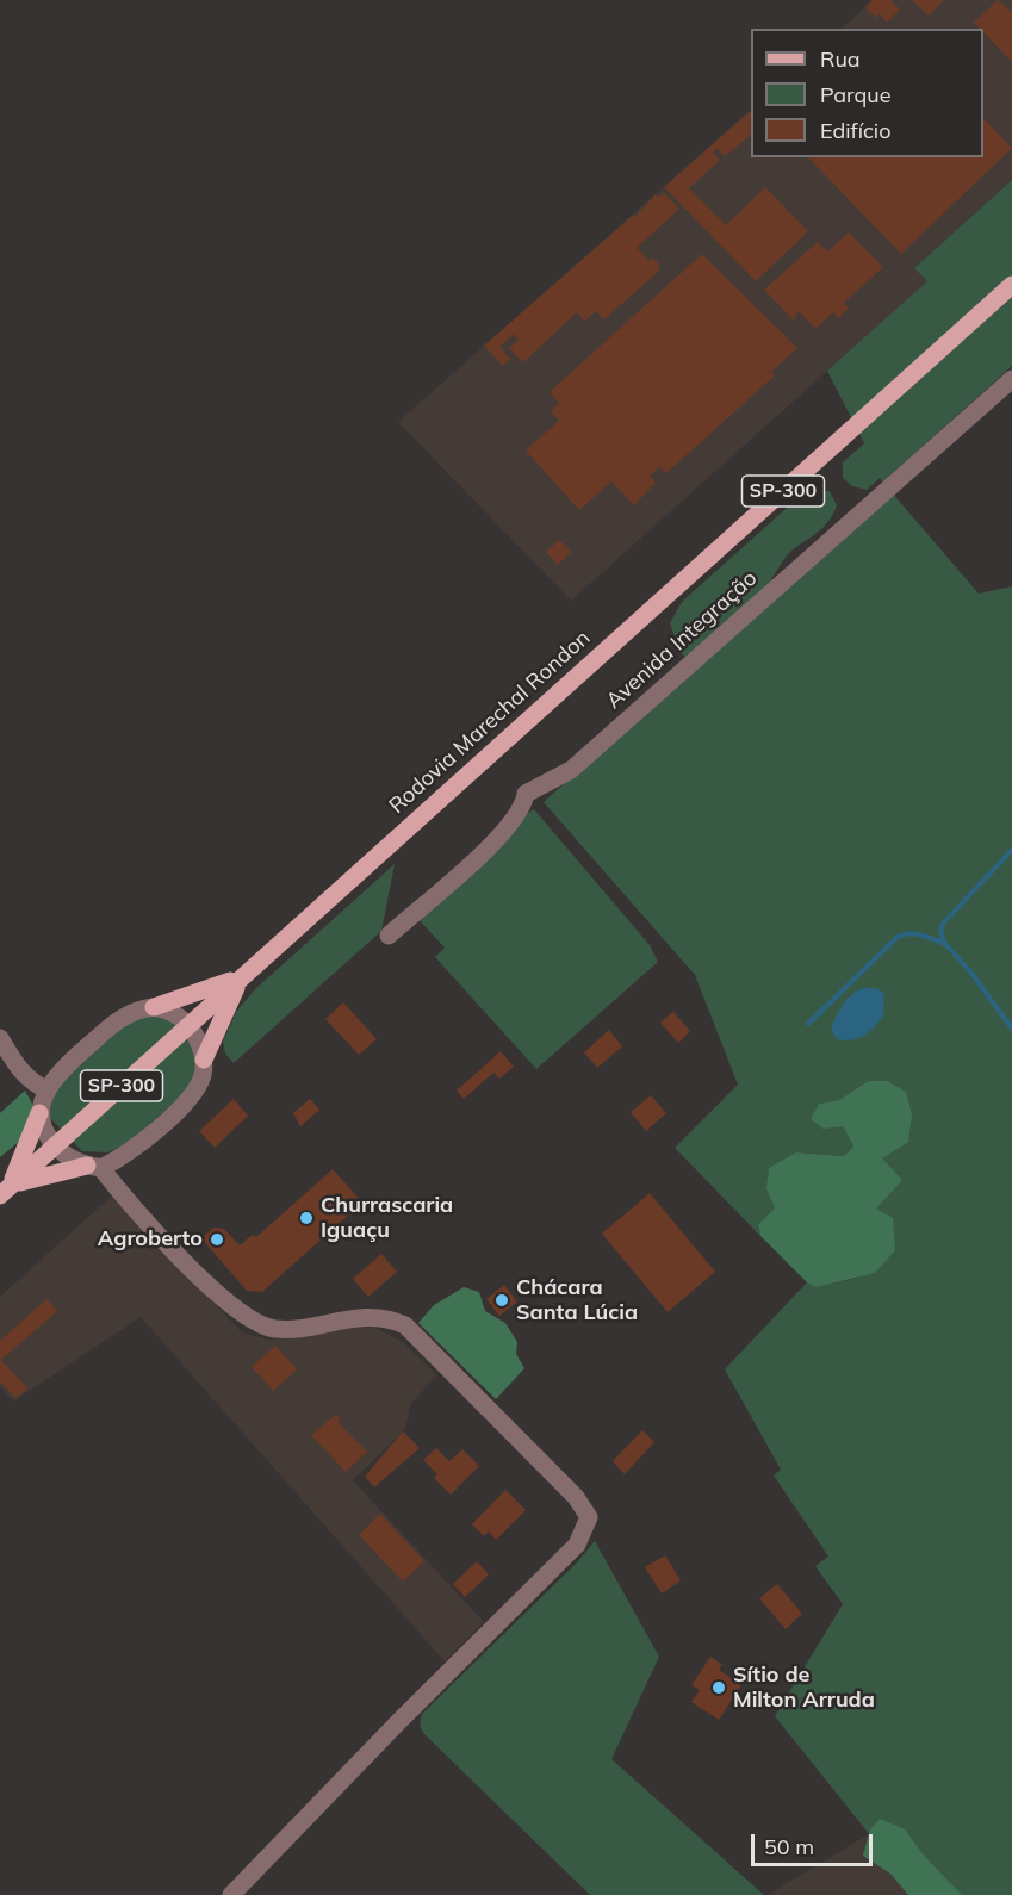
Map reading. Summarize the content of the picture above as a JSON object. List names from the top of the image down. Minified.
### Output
{"streets":{"main road":["SP-300","Rodovia Marechal Rondon"],"street":["Avenida Integração"]},"places":["Churrascaria Iguaçu","Agroberto","Chácara Santa Lúcia","Sítio de Milton Arruda"],"legend":["Rua","Parque","Edifício"],"scale_bar":"50 m"}
